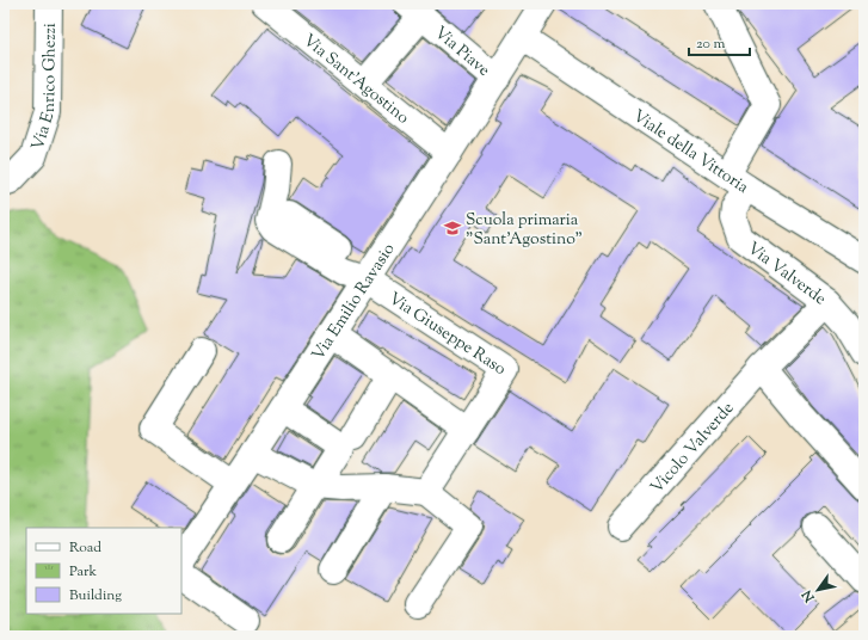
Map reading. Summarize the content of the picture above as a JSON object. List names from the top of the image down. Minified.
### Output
{"streets":{"street":["Via Piave","Via Sant'Agostino","Via Enrico Ghezzi","Viale della Vittoria","Via Valverde","Via Emilio Ravasio","Via Giuseppe Raso","Vicolo Valverde"]},"crossings":[["Via Piave","Via Emilio Ravasio"],["Via Sant'Agostino","Via Emilio Ravasio"],["Viale della Vittoria","Via Valverde"],["Viale della Vittoria","Via Emilio Ravasio"],["Via Valverde","Vicolo Valverde"],["Via Emilio Ravasio","Via Giuseppe Raso"]],"places":{"school or university":["Scuola primaria \"Sant'Agostino\""]},"legend":["Road","Park","Building"],"scale_bar":"20 m","north":"bottom left"}
